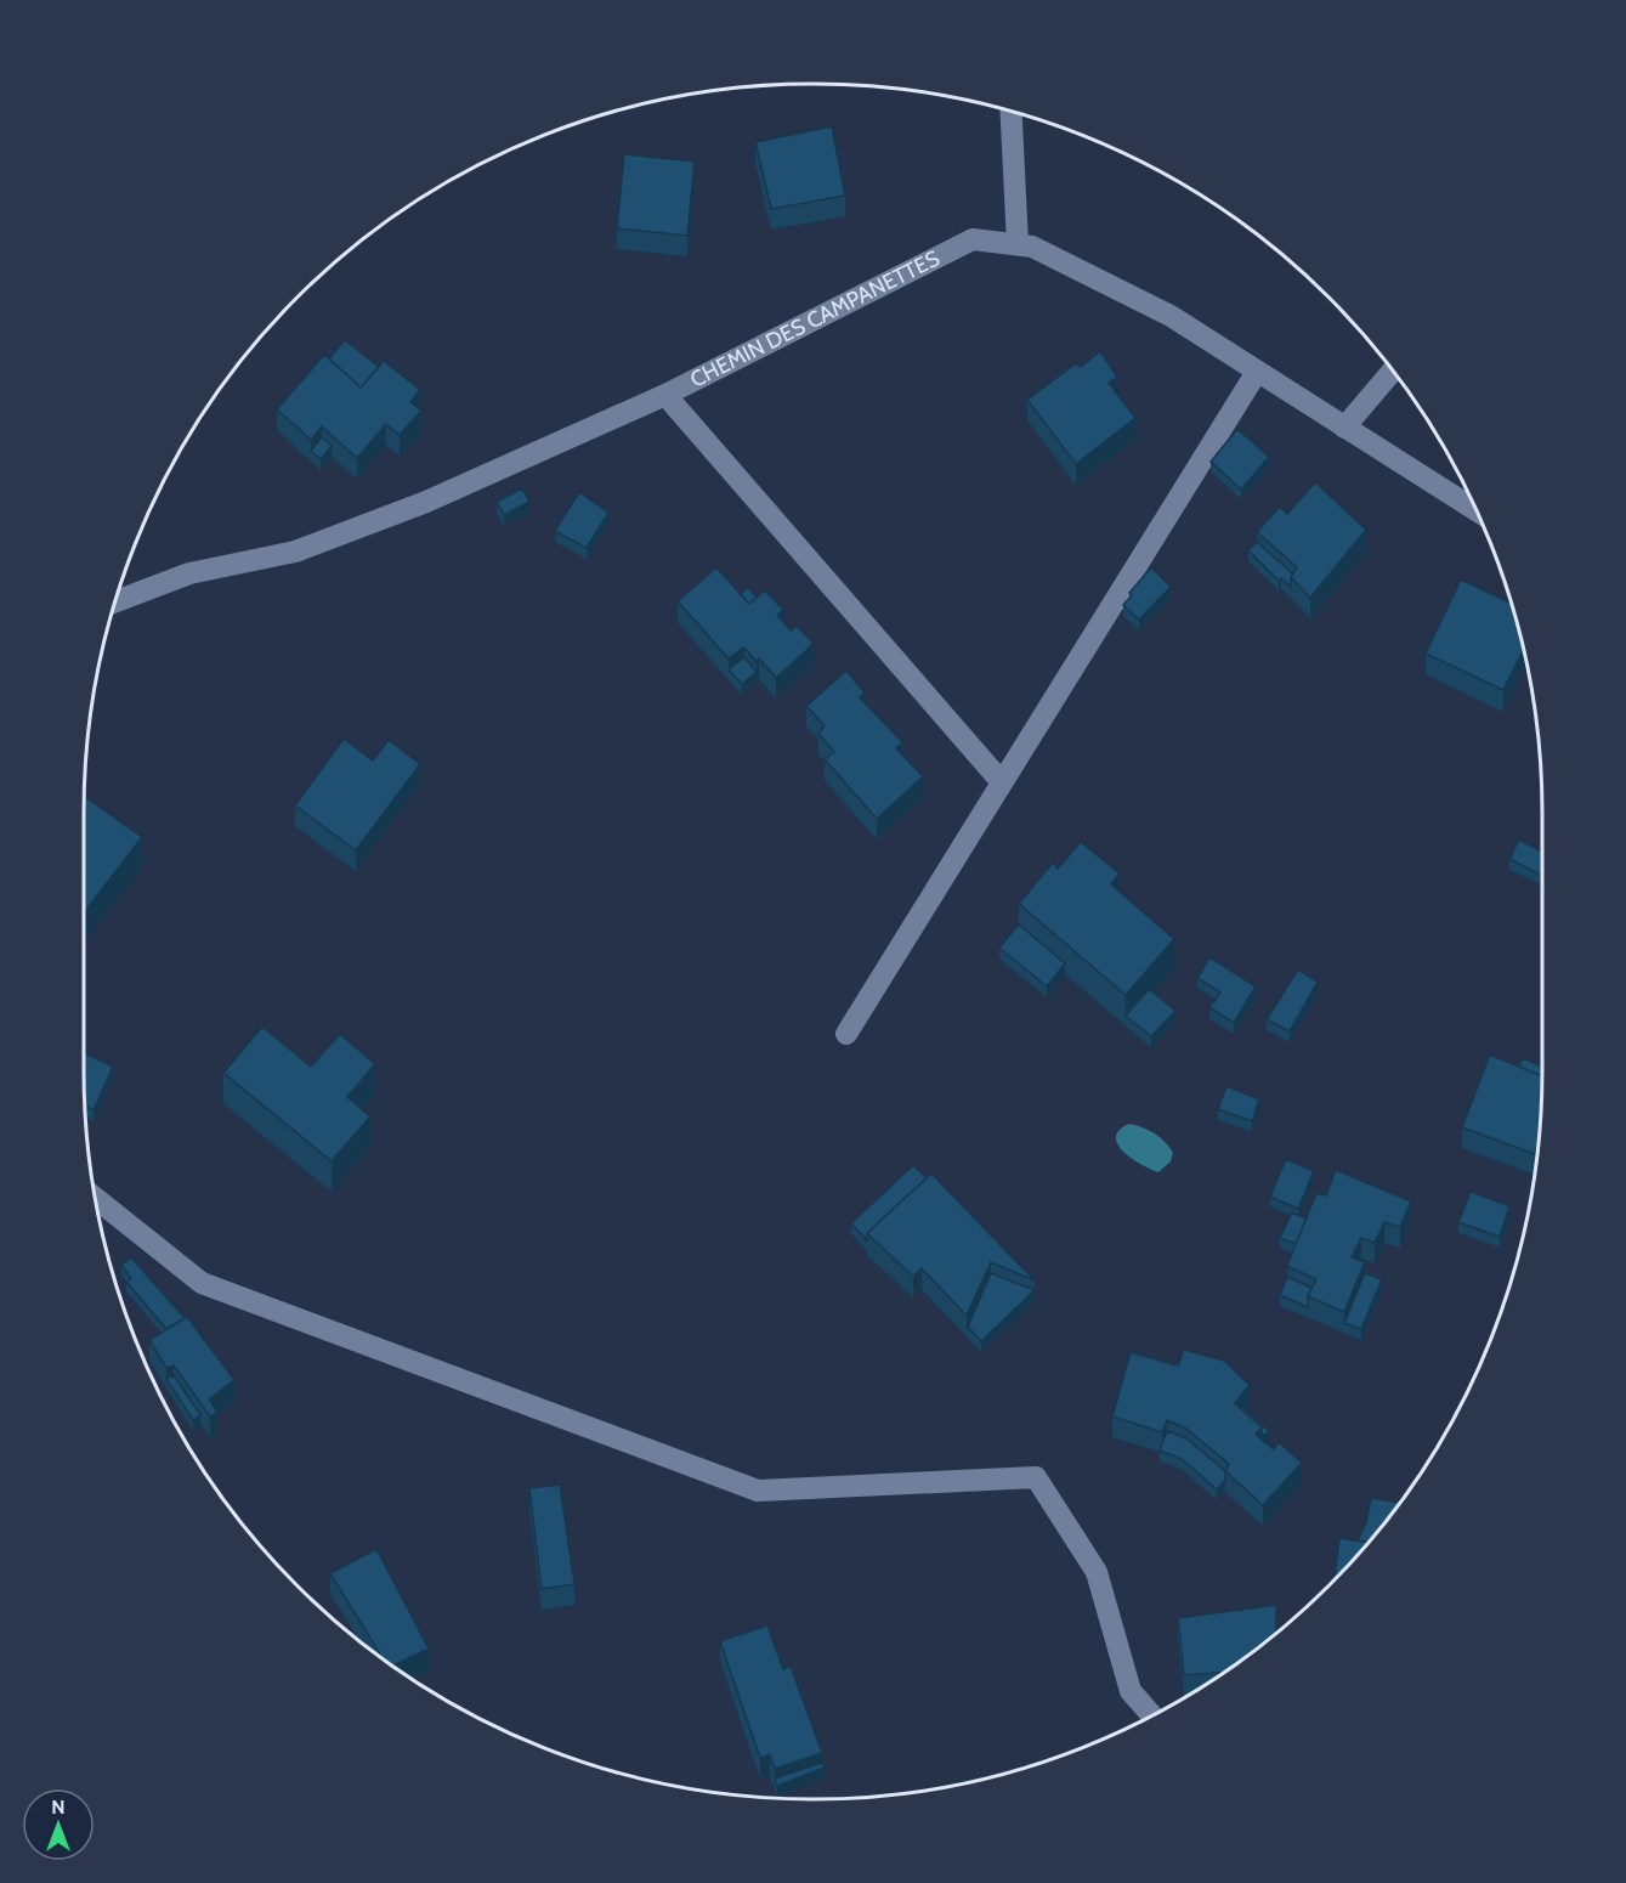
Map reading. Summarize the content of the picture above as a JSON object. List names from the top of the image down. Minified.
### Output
{"streets":{"street":["CHEMIN DES CAMPANETTES"]},"north":"top"}
